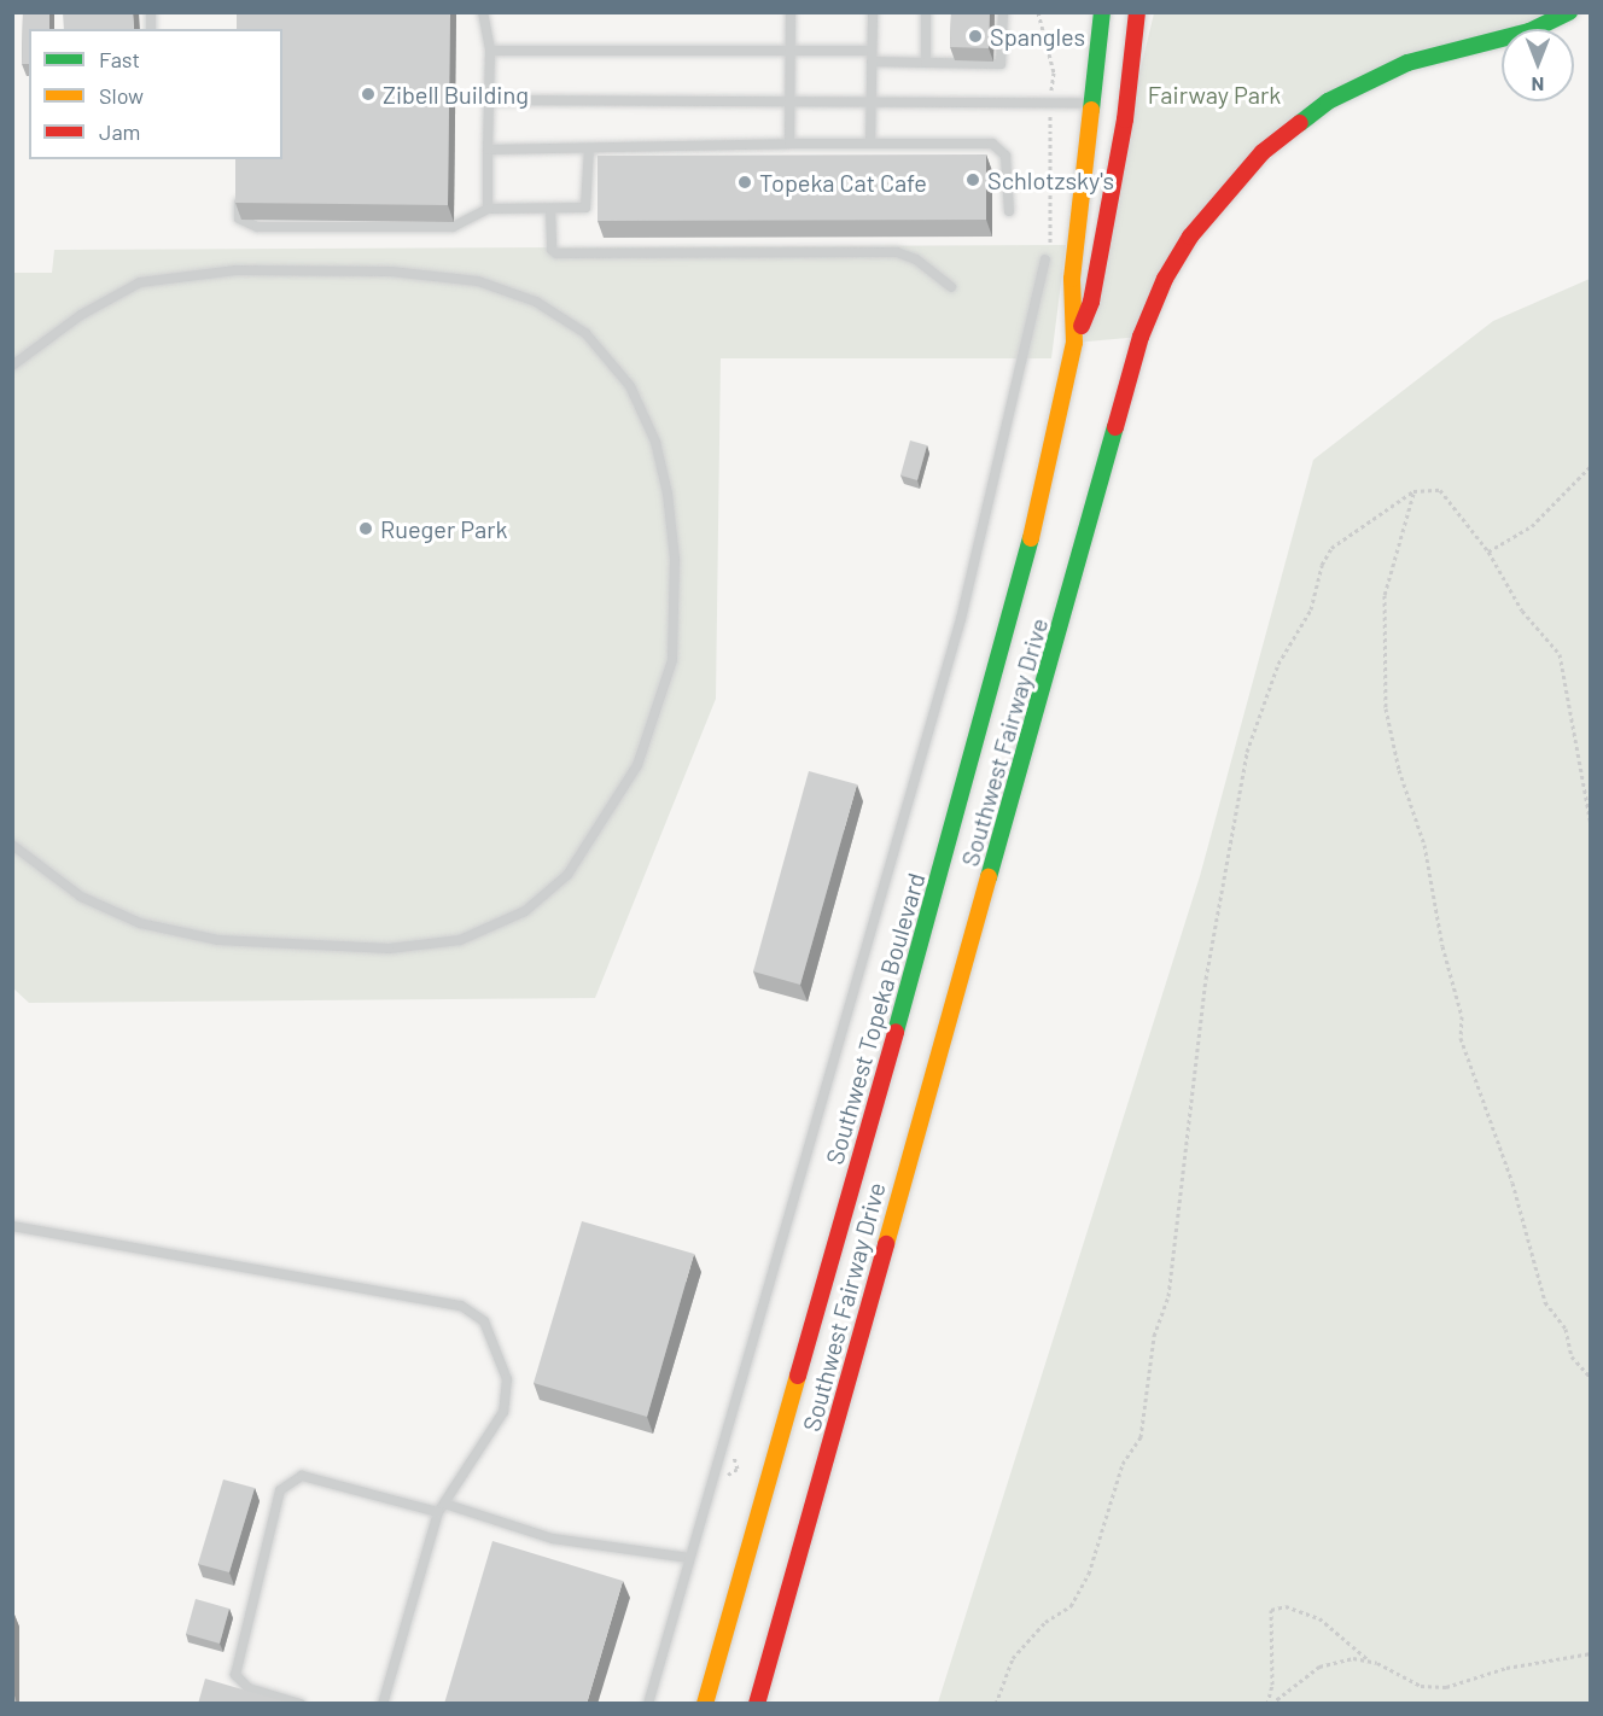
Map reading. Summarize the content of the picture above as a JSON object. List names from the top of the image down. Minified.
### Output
{"streets":{"main road":["Southwest Fairway Drive","Southwest Topeka Boulevard"]},"parks":["Fairway Park"],"places":["Spangles","Zibell Building","Schlotzsky's","Topeka Cat Cafe","Rueger Park"],"legend":["Fast","Slow","Jam"],"north":"bottom"}
